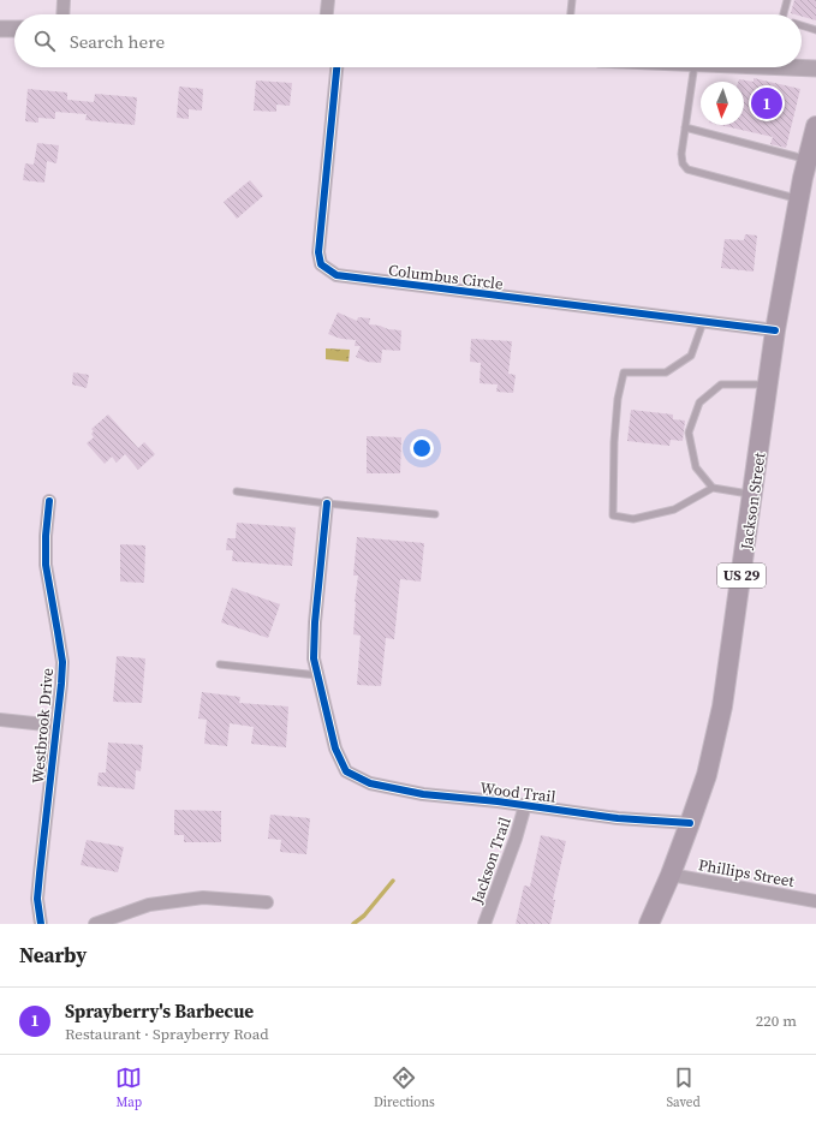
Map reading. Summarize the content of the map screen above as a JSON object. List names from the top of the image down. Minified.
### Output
{"streets":{"main road":["Jackson Street","US 29"],"street":["Columbus Circle","Westbrook Drive","Wood Trail","Jackson Trail","Phillips Street"]},"crossings":[["Columbus Circle","Jackson Street"],["Jackson Street","Wood Trail"],["Jackson Street","Phillips Street"],["Wood Trail","Jackson Trail"]],"north":"bottom","page":{"search":"Search here","pins":"1","heading":"Nearby","list":[{"mark":"1","name":"Sprayberry's Barbecue","note":"Restaurant · Sprayberry Road","value":"220 m"}],"nav":["Map","Directions","Saved"]}}
